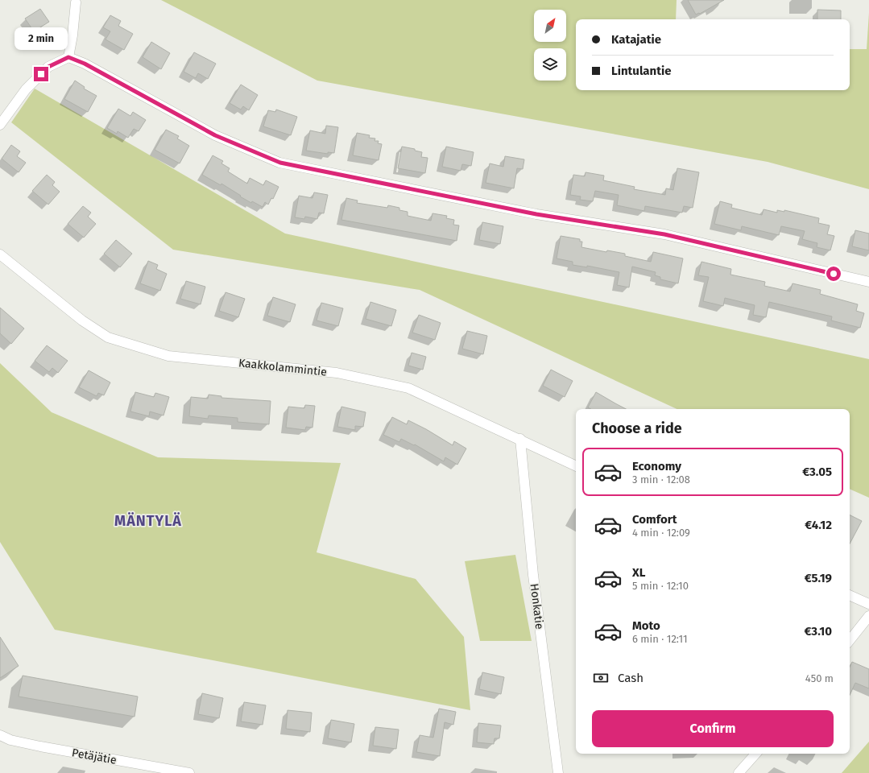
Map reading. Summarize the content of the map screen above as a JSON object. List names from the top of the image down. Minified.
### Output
{"streets":{"street":["Kaakkolammintie","Honkatie","Petäjätie"]},"crossings":[["Kaakkolammintie","Honkatie"]],"districts":["MÄNTYLÄ"],"north":"top right","page":{"banner":["Katajatie","Lintulantie"],"bubble":"2 min","heading":"Choose a ride","list":[{"name":"Economy","note":"3 min · 12:08","value":"€3.05"},{"name":"Comfort","note":"4 min · 12:09","value":"€4.12"},{"name":"XL","note":"5 min · 12:10","value":"€5.19"},{"name":"Moto","note":"6 min · 12:11","value":"€3.10"}],"pay":["Cash","450 m"],"buttons":"Confirm"}}
